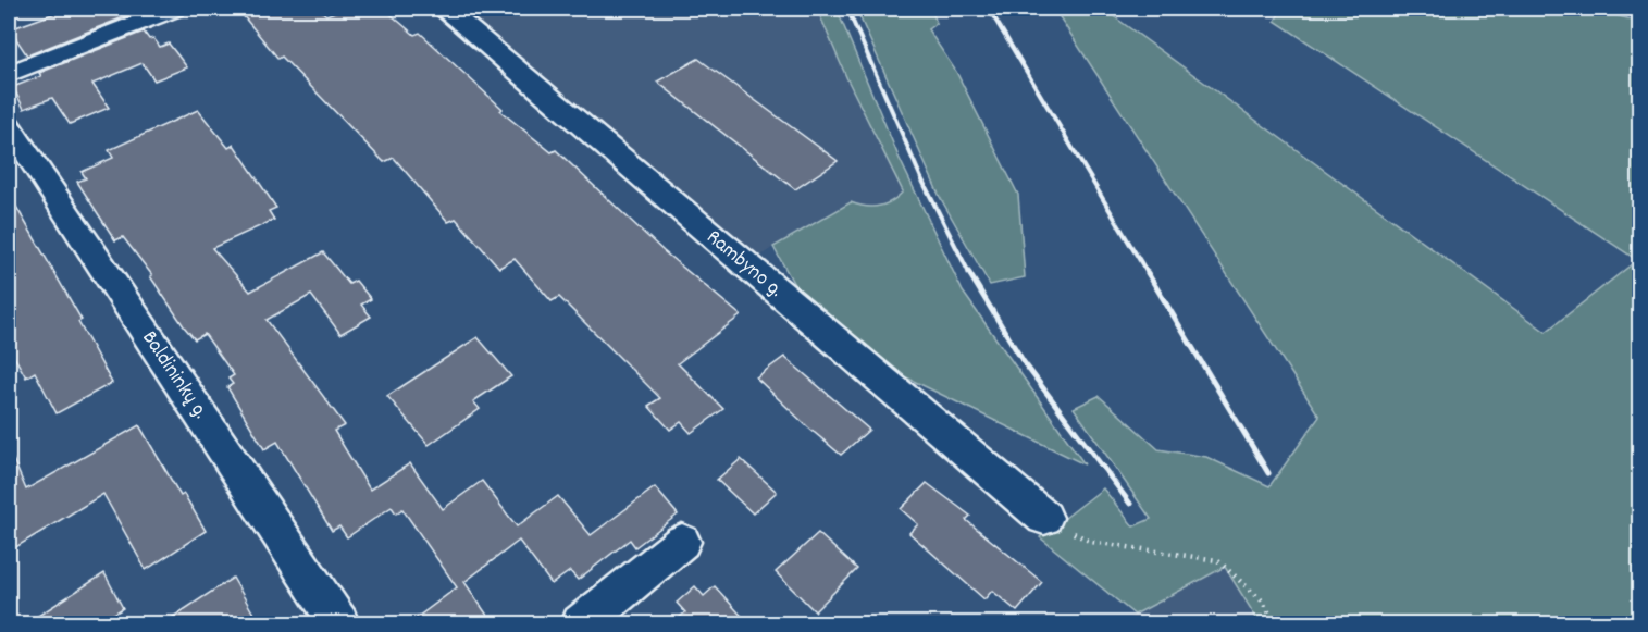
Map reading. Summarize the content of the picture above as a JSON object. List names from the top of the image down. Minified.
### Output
{"streets":{"street":["Rambyno g.","Baldininkų g."]}}
